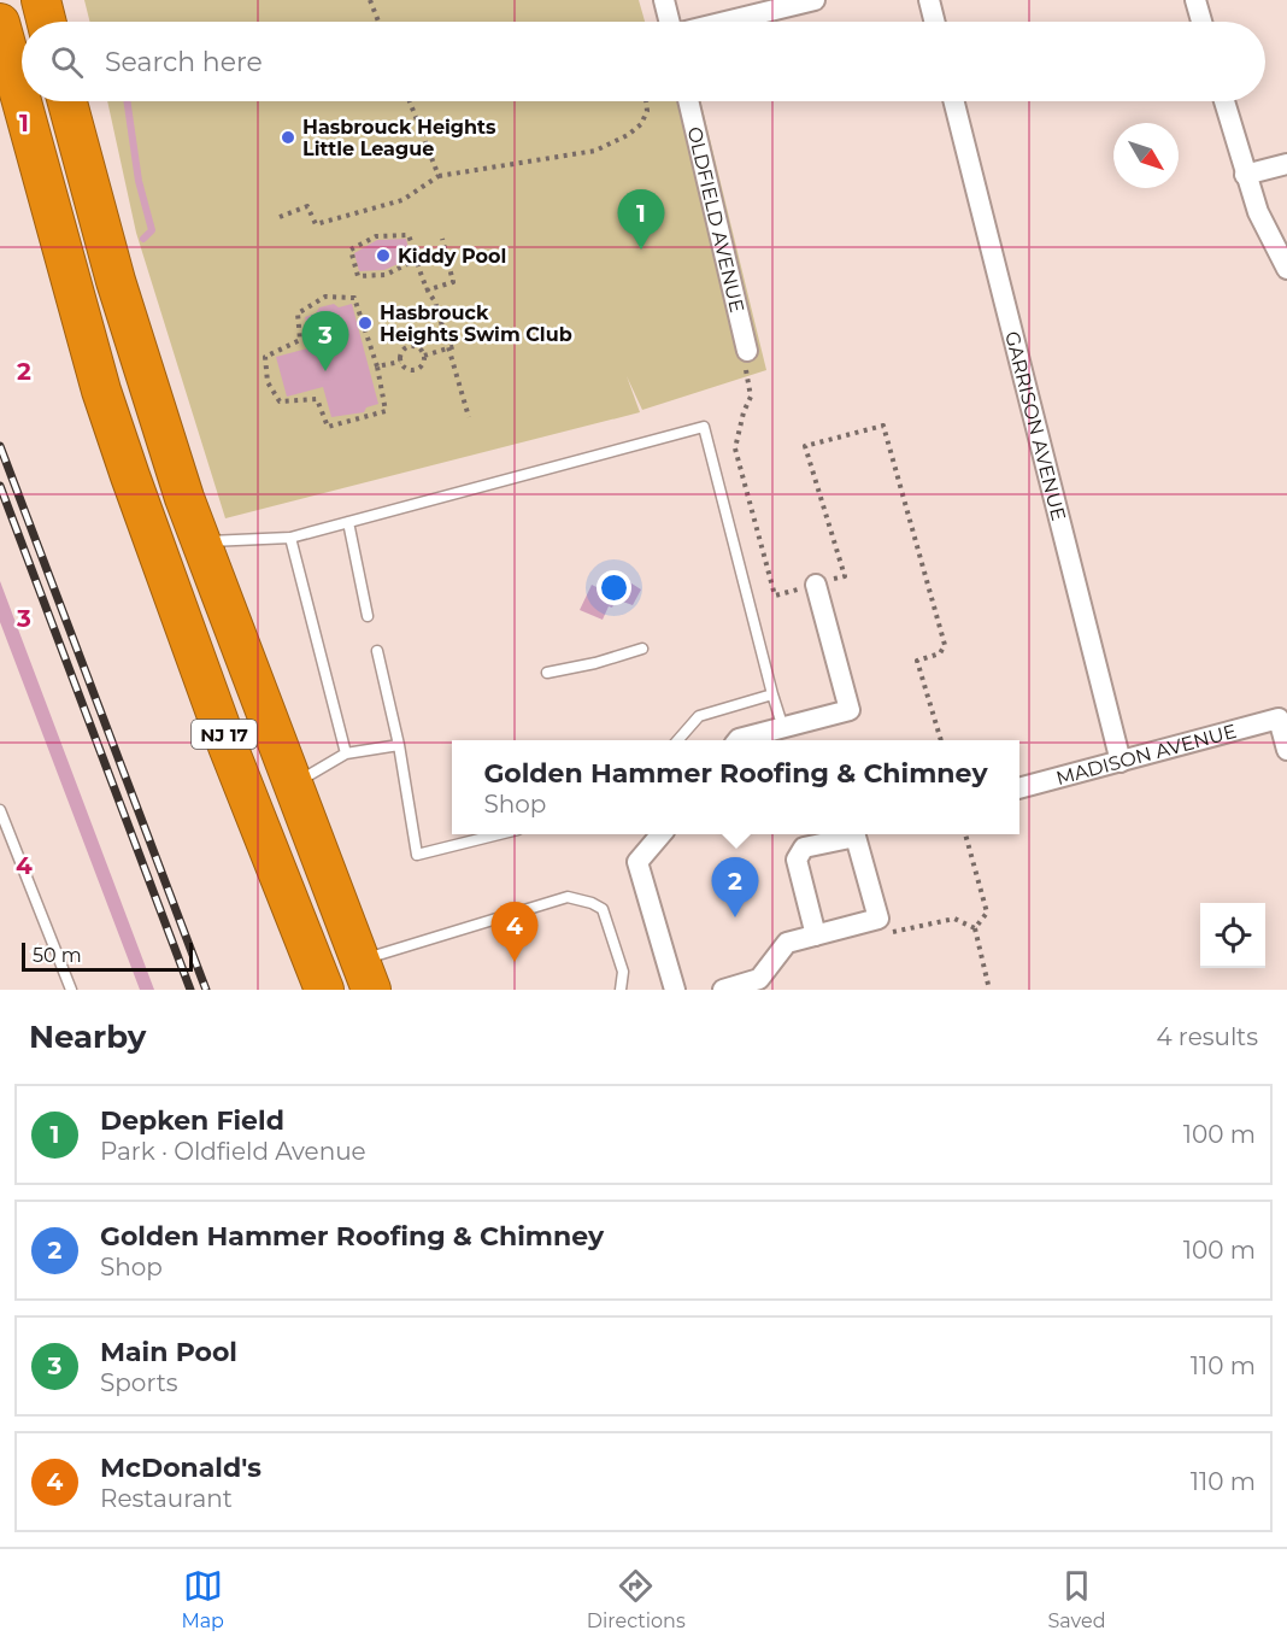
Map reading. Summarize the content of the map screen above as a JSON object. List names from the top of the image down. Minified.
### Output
{"streets":{"highway":["NJ 17"],"street":["OLDFIELD AVENUE","GARRISON AVENUE","MADISON AVENUE"]},"crossings":[["GARRISON AVENUE","MADISON AVENUE"]],"places":["Hasbrouck Heights Little League","Kiddy Pool","Hasbrouck Heights Swim Club"],"scale_bar":"50 m","north":"bottom right","page":{"search":"Search here","pins":["1","3","2","4"],"popup":["Golden Hammer Roofing & Chimney","Shop"],"scale":"50 m","heading":["Nearby","4 results"],"list":[{"mark":"1","name":"Depken Field","note":"Park · Oldfield Avenue","value":"100 m"},{"mark":"2","name":"Golden Hammer Roofing & Chimney","note":"Shop","value":"100 m"},{"mark":"3","name":"Main Pool","note":"Sports","value":"110 m"},{"mark":"4","name":"McDonald's","note":"Restaurant","value":"110 m"}],"nav":["Map","Directions","Saved"]},"grid":{"rows":["1","2","3","4"]}}
